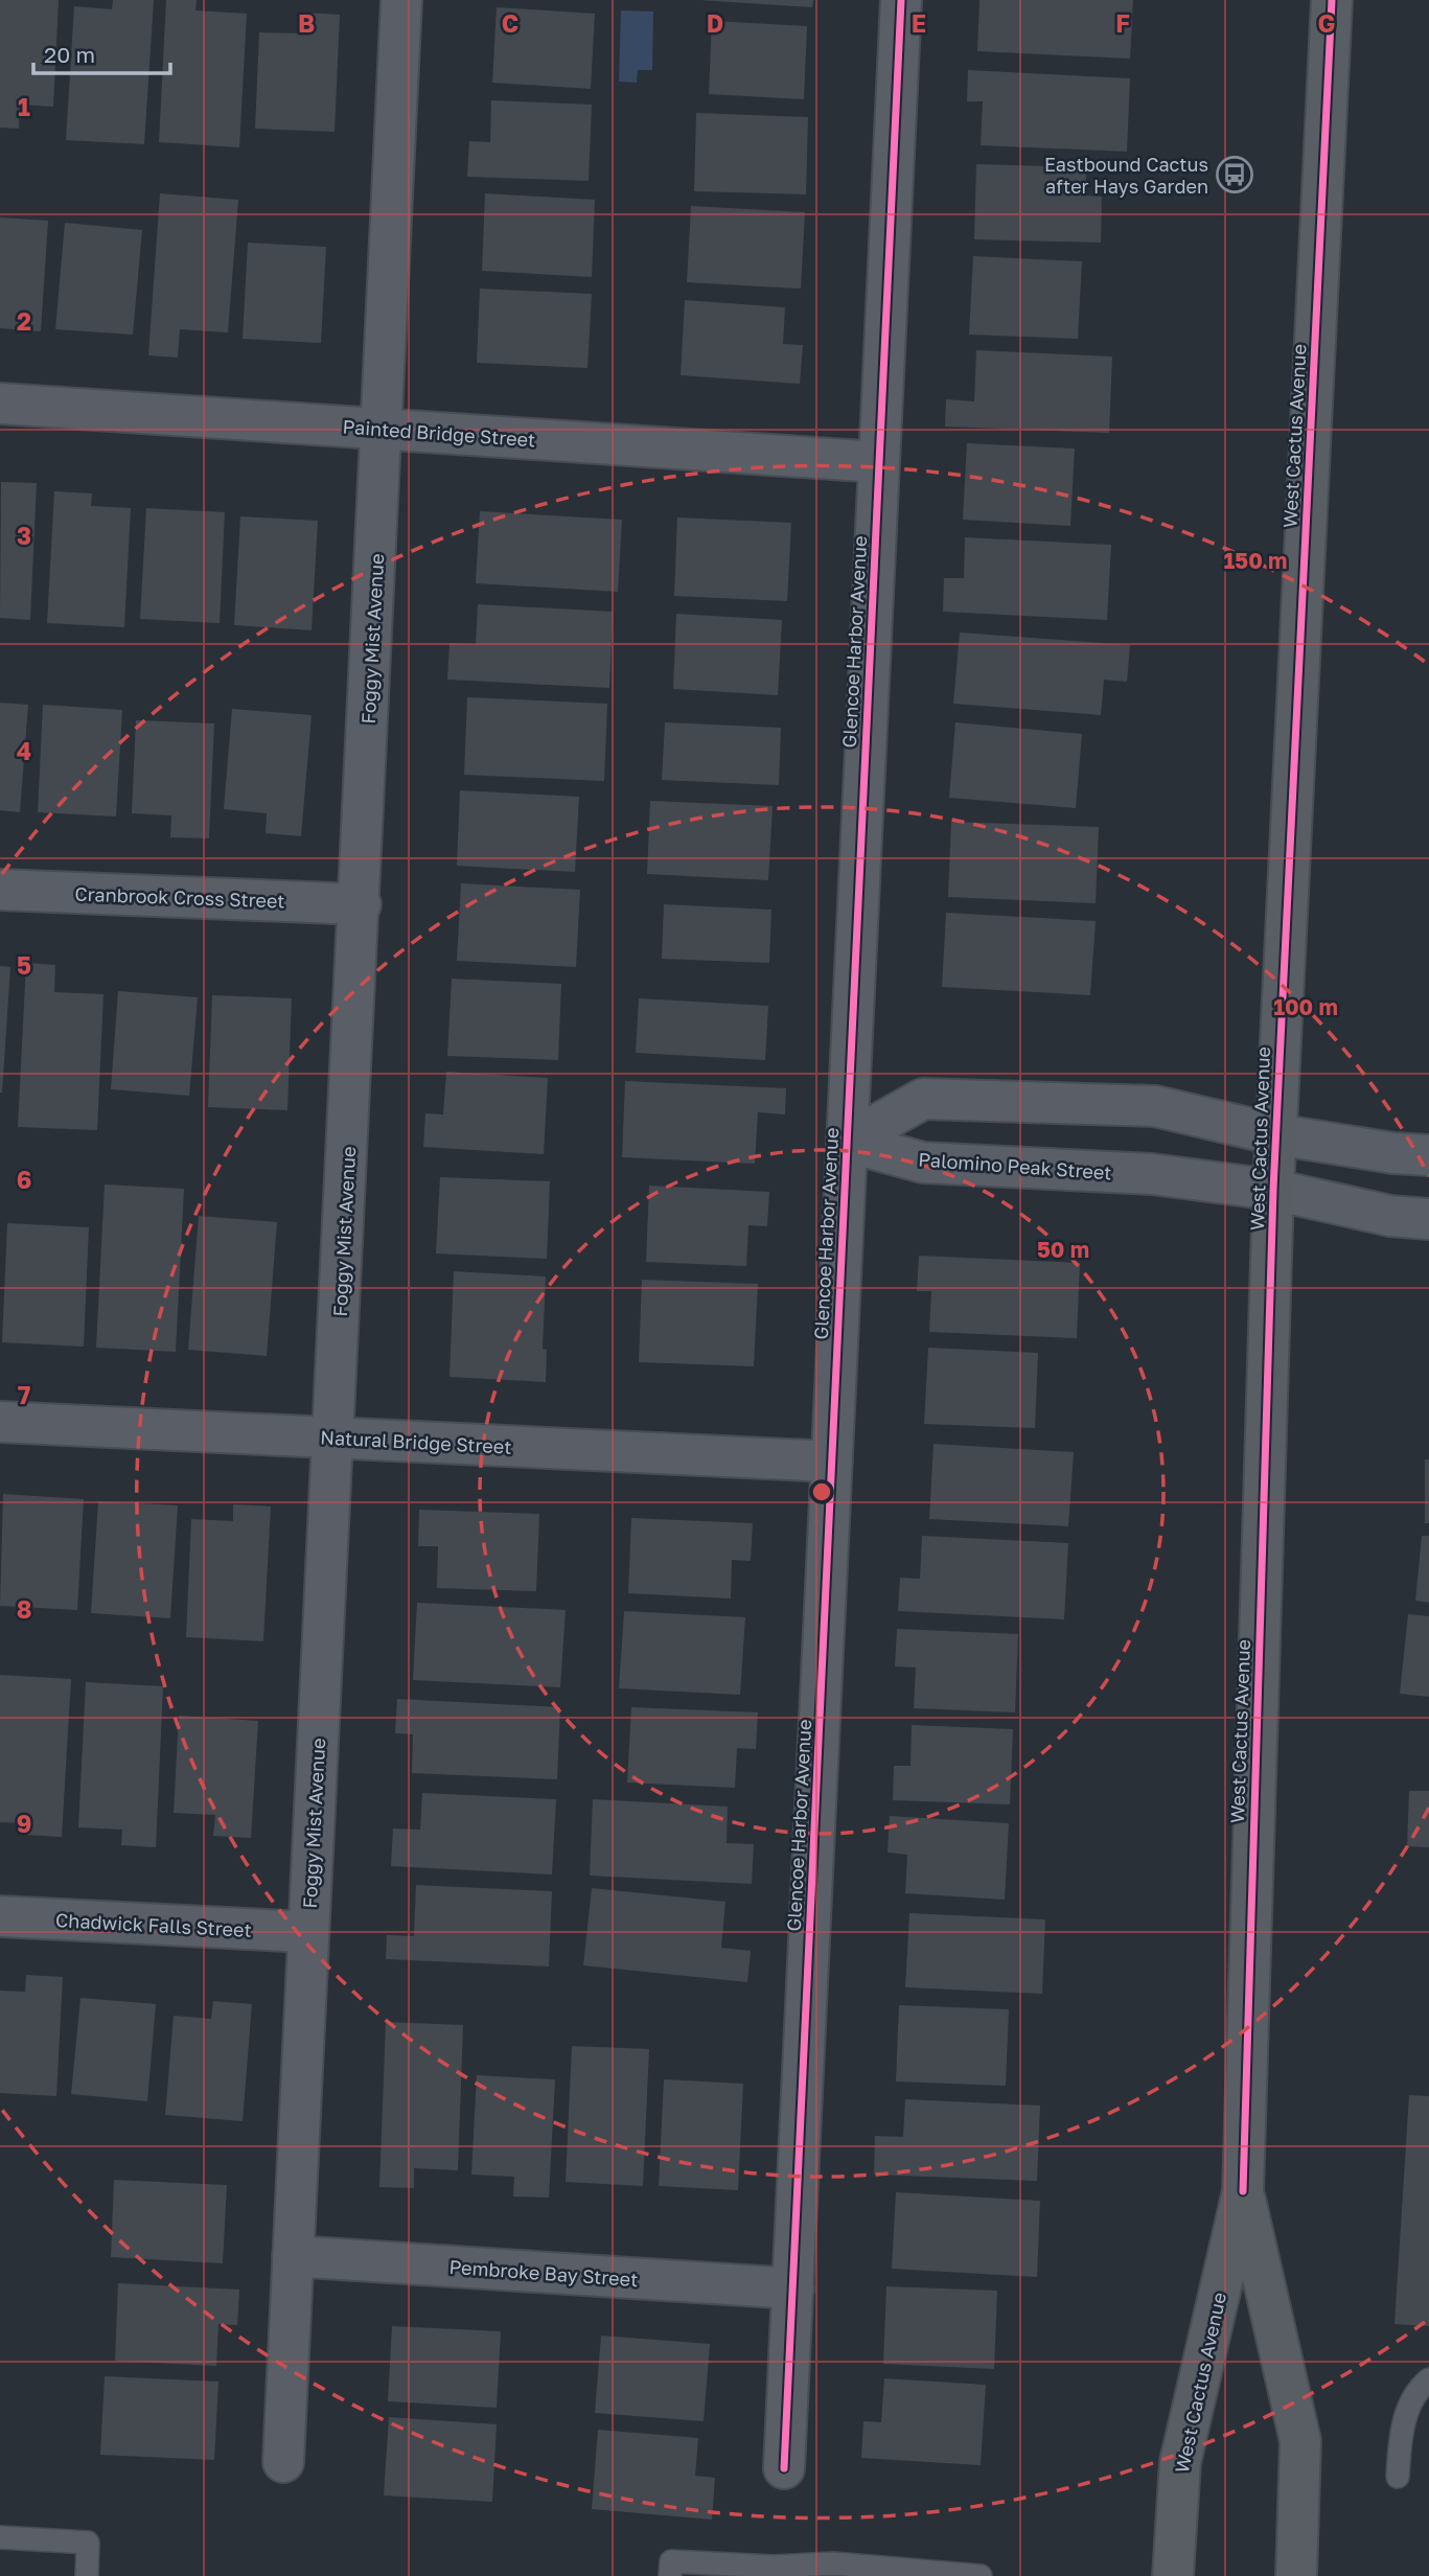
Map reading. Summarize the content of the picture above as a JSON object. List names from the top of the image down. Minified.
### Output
{"streets":{"main road":["West Cactus Avenue"],"street":["Painted Bridge Street","Foggy Mist Avenue","Glencoe Harbor Avenue","Cranbrook Cross Street","Palomino Peak Street","Natural Bridge Street","Chadwick Falls Street","Pembroke Bay Street"]},"crossings":[["Painted Bridge Street","Foggy Mist Avenue"],["Painted Bridge Street","Glencoe Harbor Avenue"],["West Cactus Avenue","Palomino Peak Street"],["Foggy Mist Avenue","Cranbrook Cross Street"],["Foggy Mist Avenue","Natural Bridge Street"],["Foggy Mist Avenue","Chadwick Falls Street"],["Foggy Mist Avenue","Pembroke Bay Street"],["Glencoe Harbor Avenue","Palomino Peak Street"],["Glencoe Harbor Avenue","Natural Bridge Street"],["Glencoe Harbor Avenue","Pembroke Bay Street"]],"places":{"bus stop":["Eastbound Cactus after Hays Garden"]},"scale_bar":"20 m","grid":{"columns":["B","C","D","E","F","G"],"rows":["1","2","3","4","5","6","7","8","9"]},"rings":["150 m","100 m","50 m"]}
